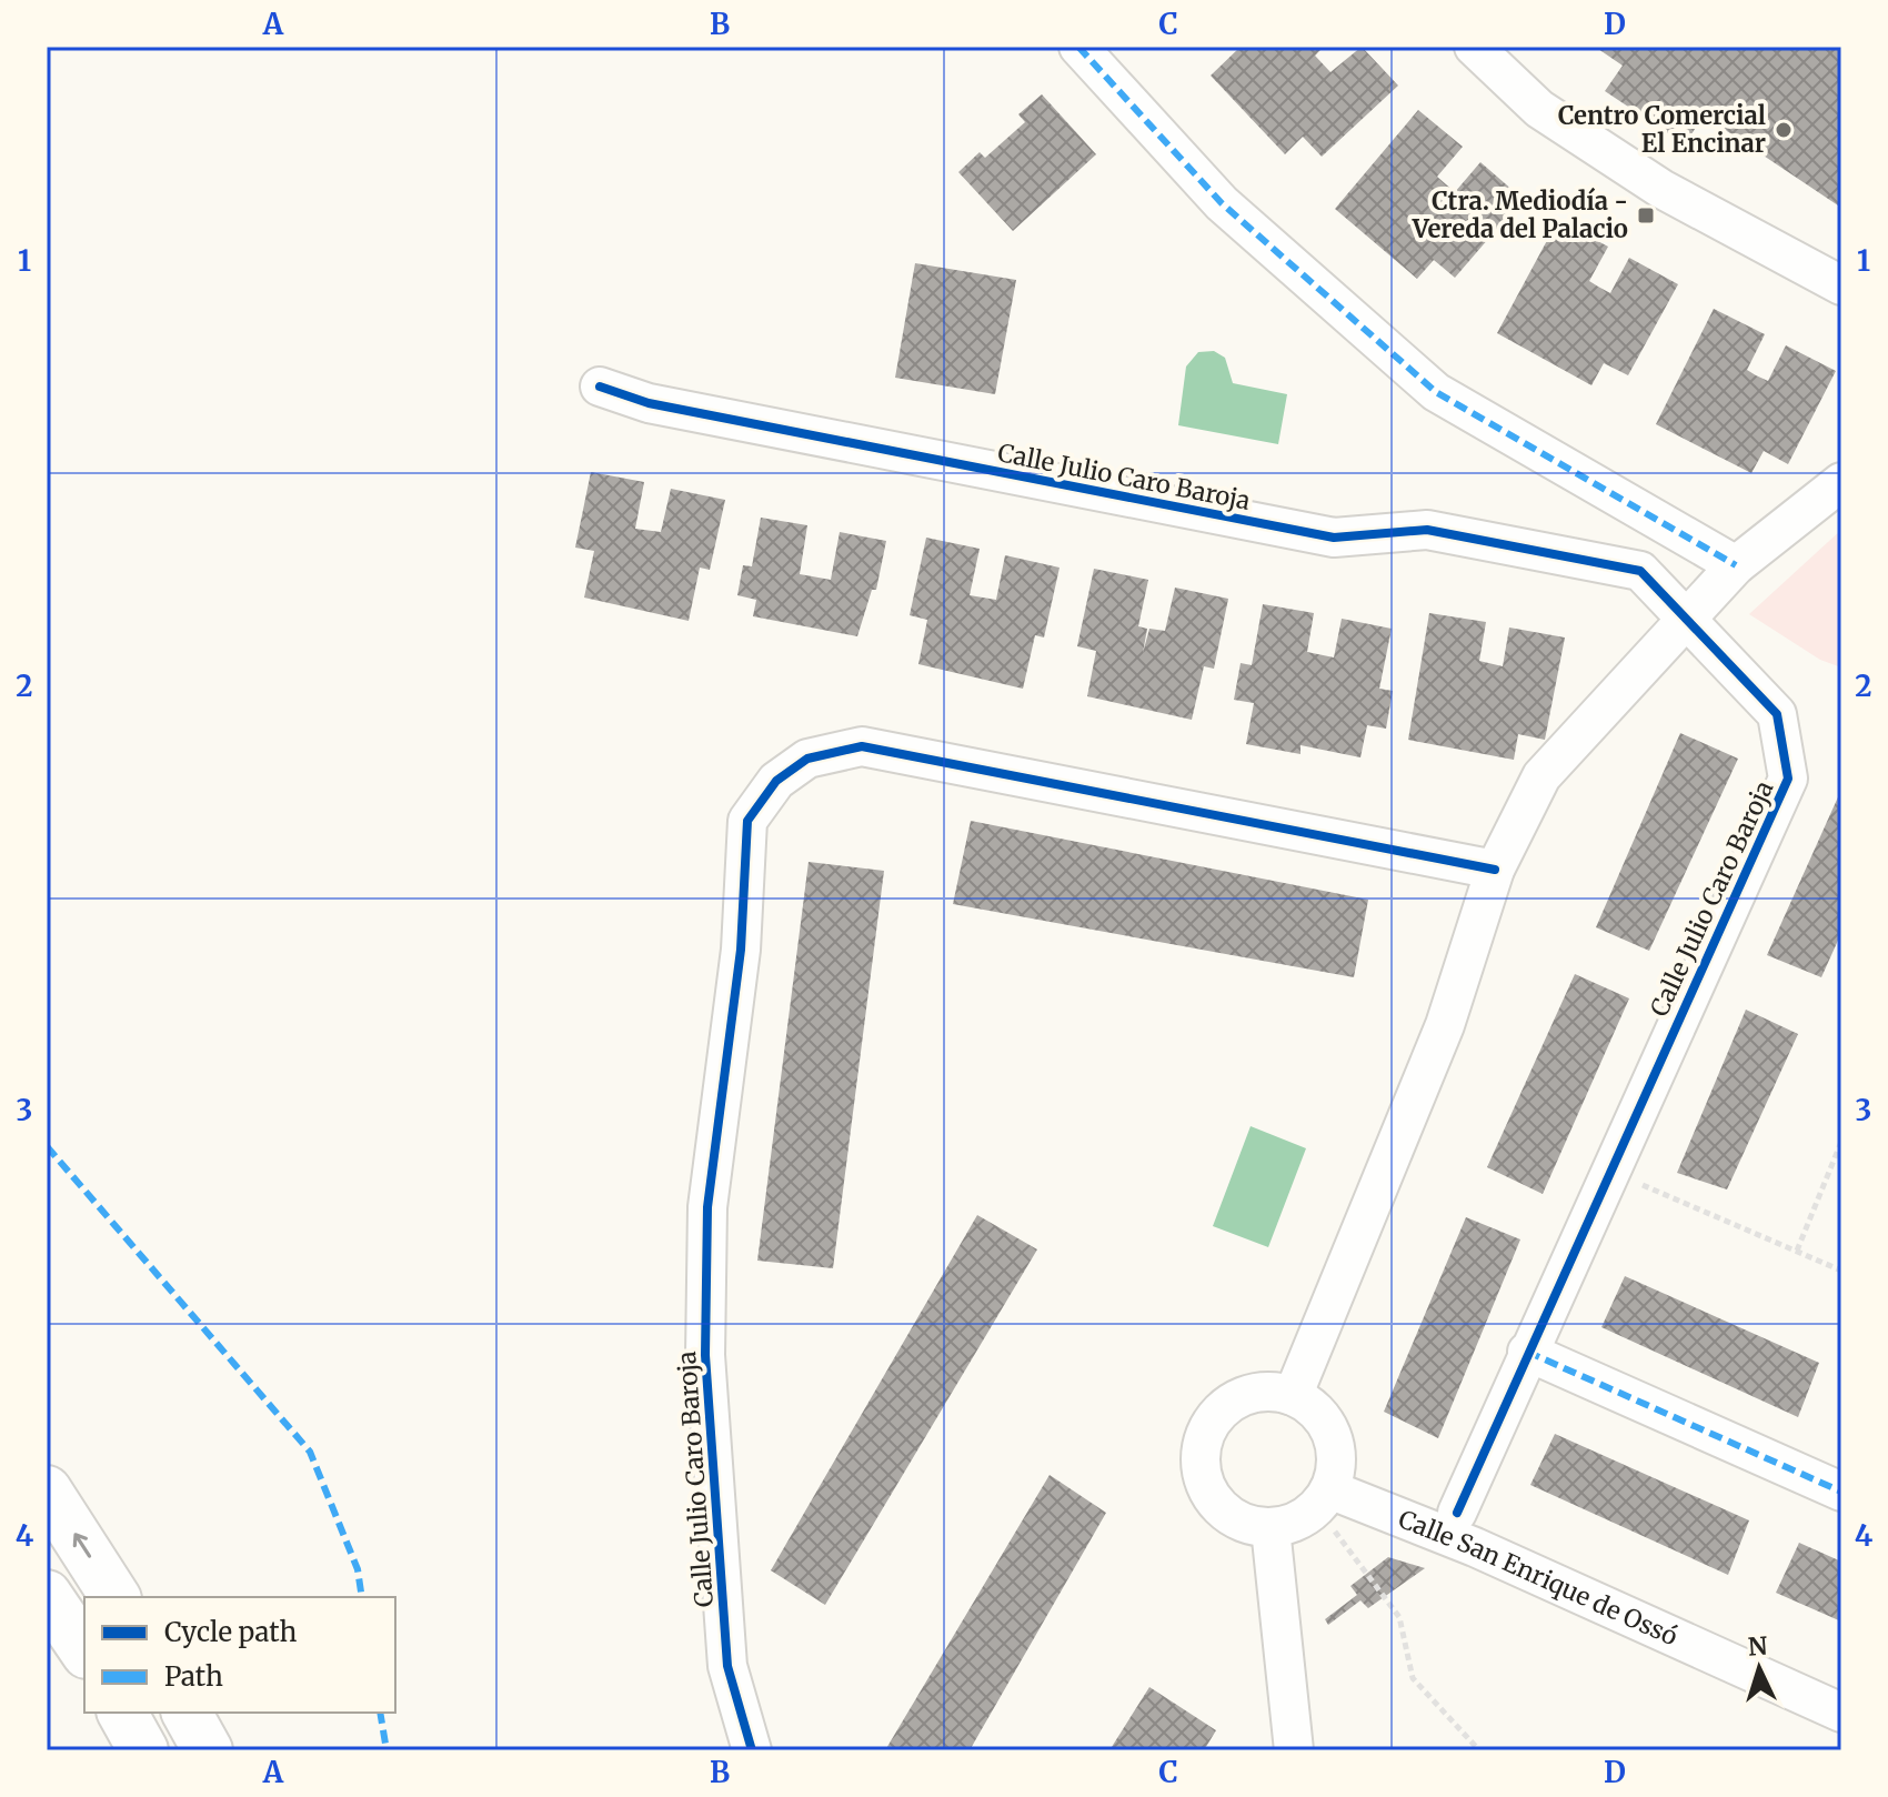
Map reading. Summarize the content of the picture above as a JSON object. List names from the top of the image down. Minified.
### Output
{"streets":{"street":["Calle Julio Caro Baroja","Calle San Enrique de Ossó"]},"places":{"other":["Centro Comercial El Encinar"],"transit":["Ctra. Mediodía - Vereda del Palacio"]},"legend":["Cycle path","Path"],"north":"top","grid":{"columns":["A","B","C","D"],"rows":["1","2","3","4"]}}
